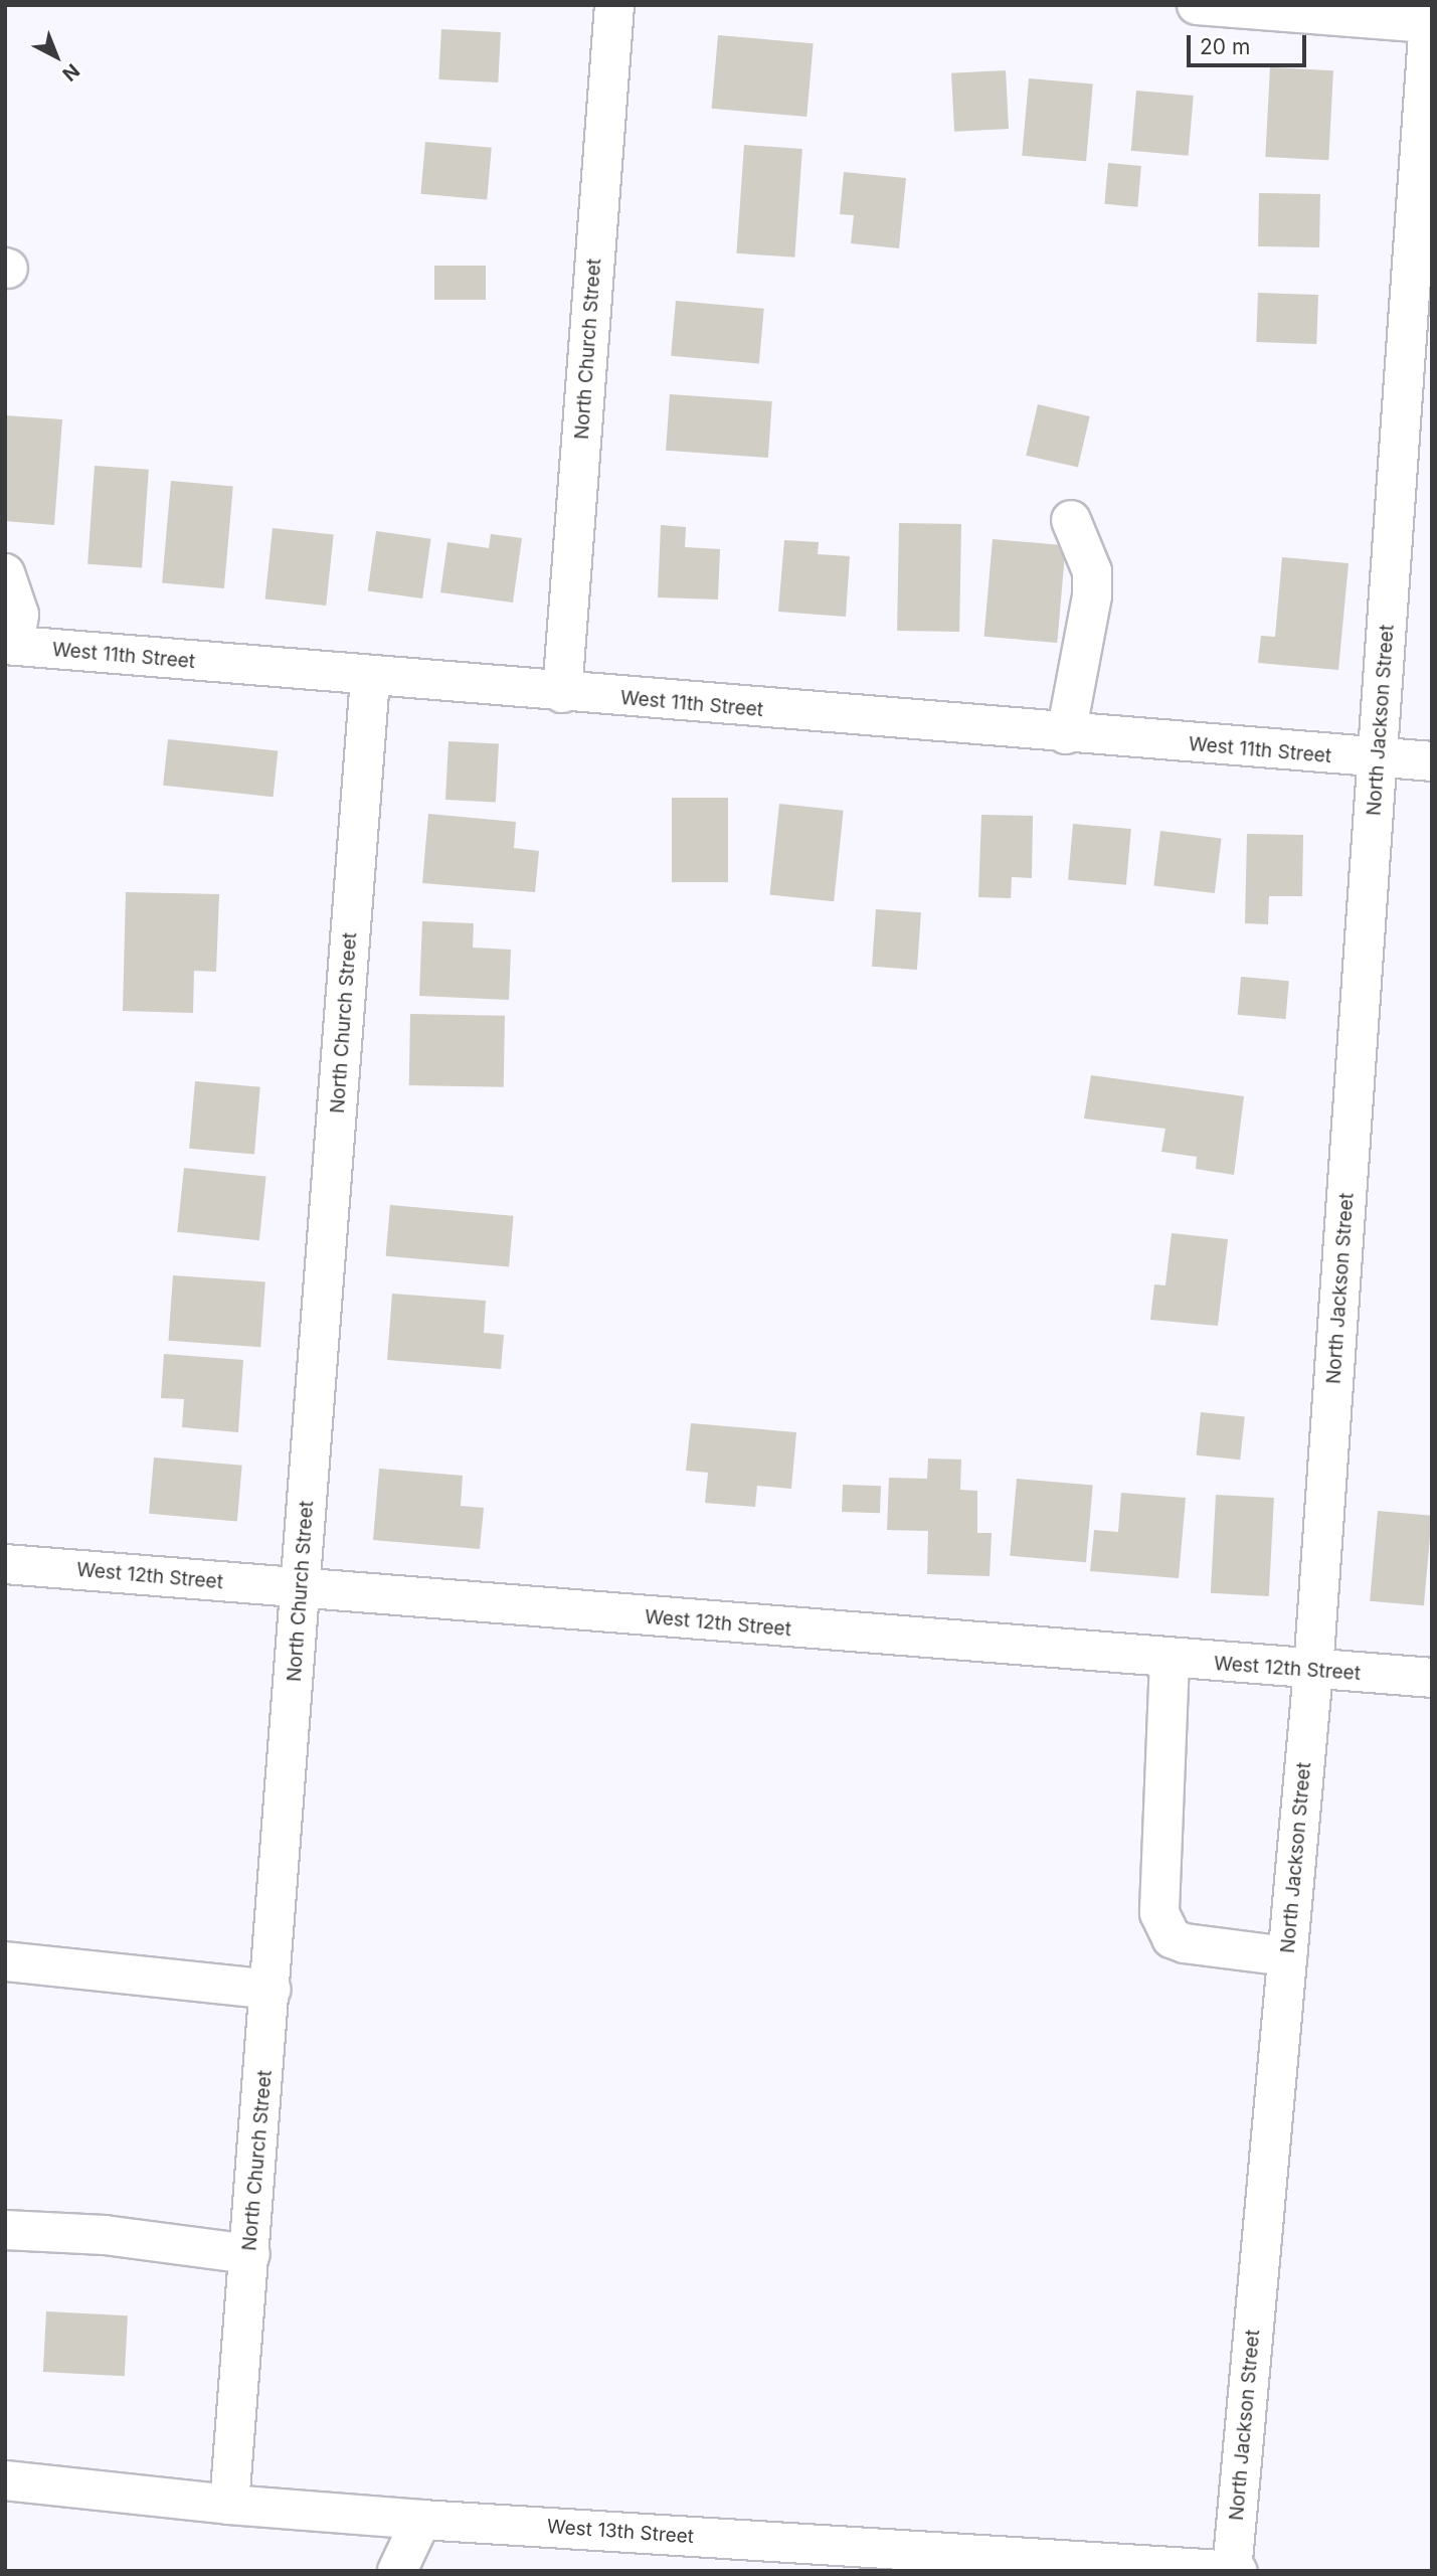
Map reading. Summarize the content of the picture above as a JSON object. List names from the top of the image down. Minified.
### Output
{"streets":{"street":["North Church Street","West 11th Street","North Jackson Street","West 12th Street","West 13th Street"]},"crossings":[["North Church Street","West 11th Street"],["North Church Street","West 12th Street"],["North Church Street","West 13th Street"],["West 11th Street","North Jackson Street"],["North Jackson Street","West 12th Street"],["North Jackson Street","West 13th Street"]],"scale_bar":"20 m","north":"bottom right"}
